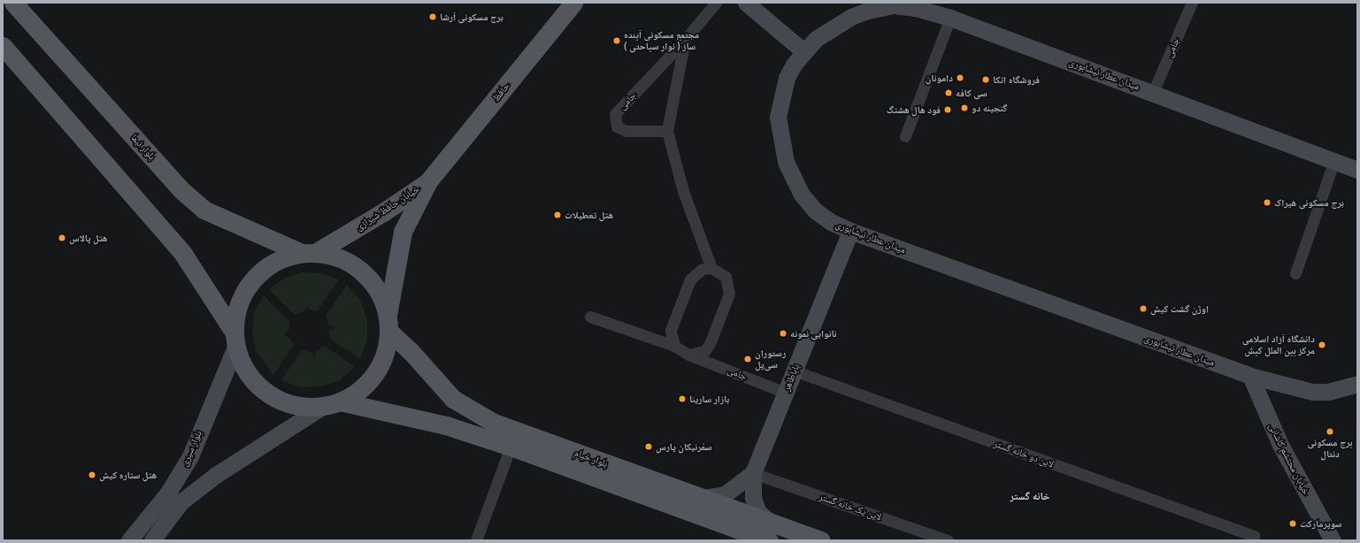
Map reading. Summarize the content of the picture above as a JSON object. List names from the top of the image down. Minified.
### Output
{"streets":{"main road":["حافظ","بلوار نیما","خیابان حافظ شیرازی","بلوار خیام"],"street":["جامی","میدان عطار نیشابوری","باباطاهر","بلوار سیری","لاین دو خانه گستر","خیابان محتشم کاشانی","لاین یک خانه گستر"]},"crossings":[["جامی","میدان عطار نیشابوری"],["جامی","باباطاهر"],["میدان عطار نیشابوری","باباطاهر"],["میدان عطار نیشابوری","خیابان محتشم کاشانی"],["حافظ","خیابان حافظ شیرازی"],["بلوار نیما","خیابان حافظ شیرازی"],["بلوار نیما","بلوار خیام"],["خیابان حافظ شیرازی","بلوار سیری"],["خیابان حافظ شیرازی","بلوار خیام"],["باباطاهر","لاین دو خانه گستر"],["باباطاهر","بلوار خیام"],["باباطاهر","لاین یک خانه گستر"],["بلوار سیری","بلوار خیام"]],"districts":["خانه گستر"],"places":["برج مسکونی آرشا","مجتمع مسکونی آینده ساز ( نوار سیاحتی )","دامونان","فروشگاه اتکا","سی کافه","گنجینه دو","فود هال هشتگ","برج مسکونی هیراک","هتل تعطیلات","هتل پالاس","اوژن گشت كيش","نانوایی نمونه","دانشگاه آزاد اسلامی مرکز بین الملل کیش","رستوران سی‌پل","بازار سارینا","برج مسکونی دنتال","سفرنیکان پارس","هتل ستاره کیش","سوپرمارکت"]}
